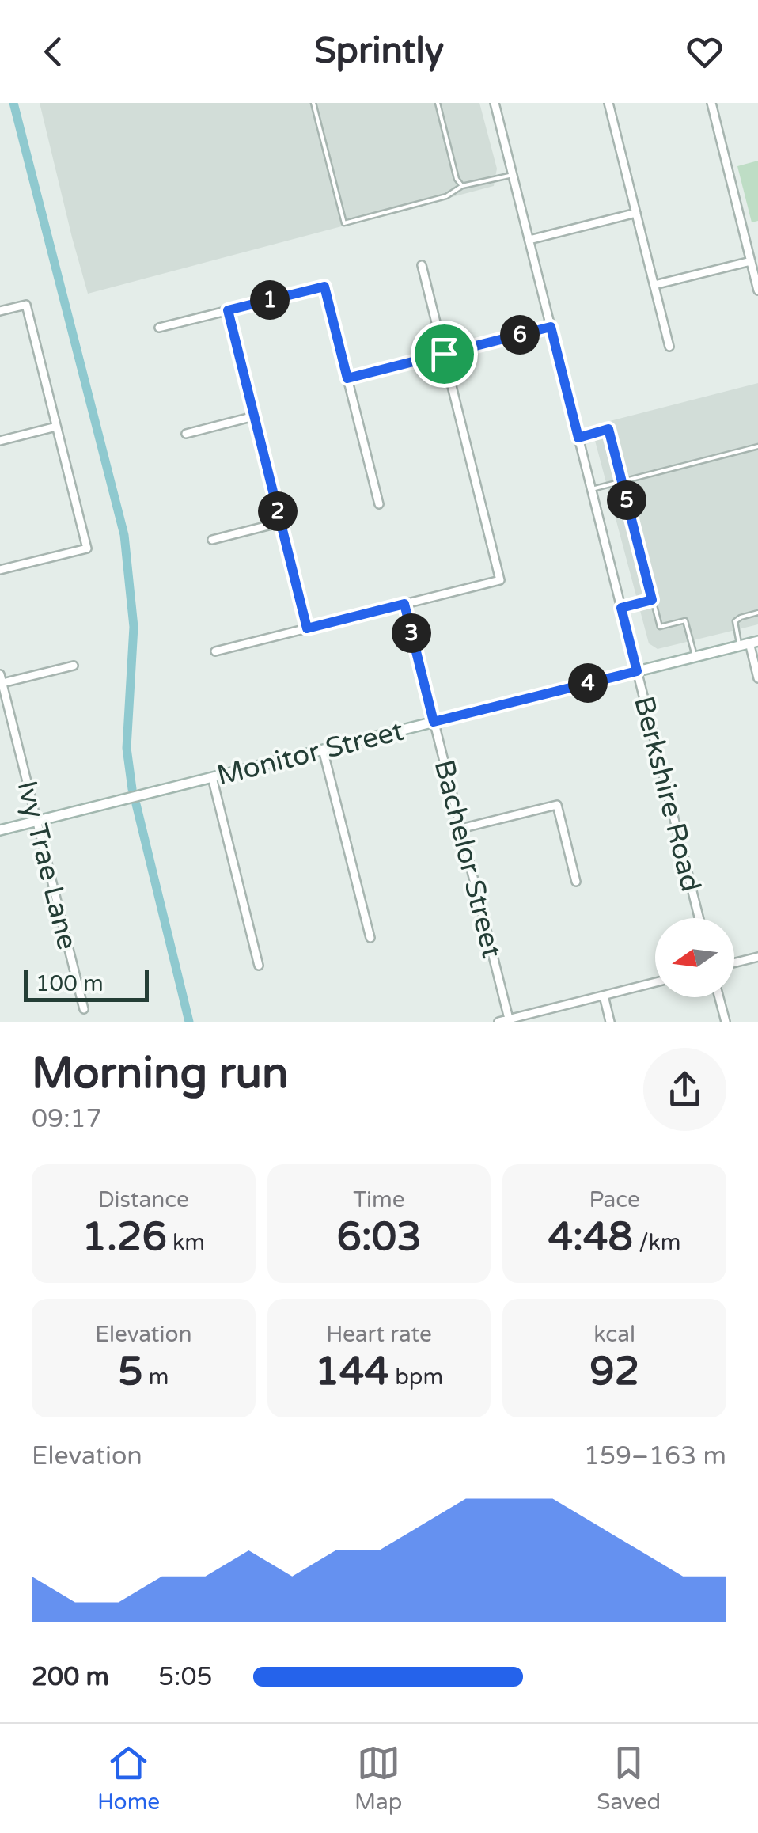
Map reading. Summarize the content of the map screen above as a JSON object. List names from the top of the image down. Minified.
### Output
{"streets":{"street":["Monitor Street","Berkshire Road","Bachelor Street","Ivy Trae Lane"]},"crossings":[["Monitor Street","Berkshire Road"],["Monitor Street","Bachelor Street"],["Monitor Street","Ivy Trae Lane"]],"scale_bar":"100 m","north":"left","page":{"header":"Sprintly","pins":["1","6","5","2","3","4"],"scale":"100 m","heading":["Morning run","09:17"],"stats":[["Distance","1.26 km"],["Time","6:03"],["Pace","4:48 /km"],["Elevation","5 m"],["Heart rate","144 bpm"],["kcal","92"]],"chart":["Elevation","159–163 m"],"list":[{"name":"200 m","note":"5:05"}],"tabs":["Home","Map","Saved"]}}
